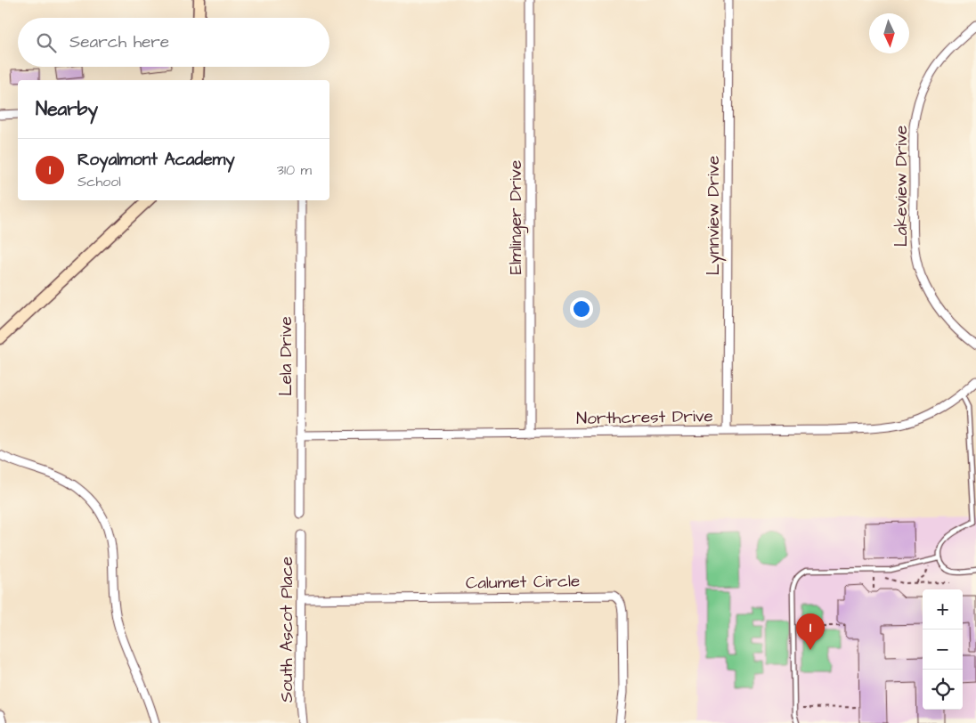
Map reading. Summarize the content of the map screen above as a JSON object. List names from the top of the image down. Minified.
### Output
{"streets":{"street":["Lakeview Drive","Lynnview Drive","Elmlinger Drive","Lela Drive","Northcrest Drive","Calumet Circle","South Ascot Place"]},"crossings":[["Lynnview Drive","Northcrest Drive"],["Elmlinger Drive","Northcrest Drive"],["Lela Drive","Northcrest Drive"],["Calumet Circle","South Ascot Place"]],"north":"bottom","page":{"search":"Search here","heading":"Nearby","list":[{"mark":"1","name":"Royalmont Academy","note":"School","value":"310 m"}],"map_buttons":["+","−"],"pins":"1"}}
